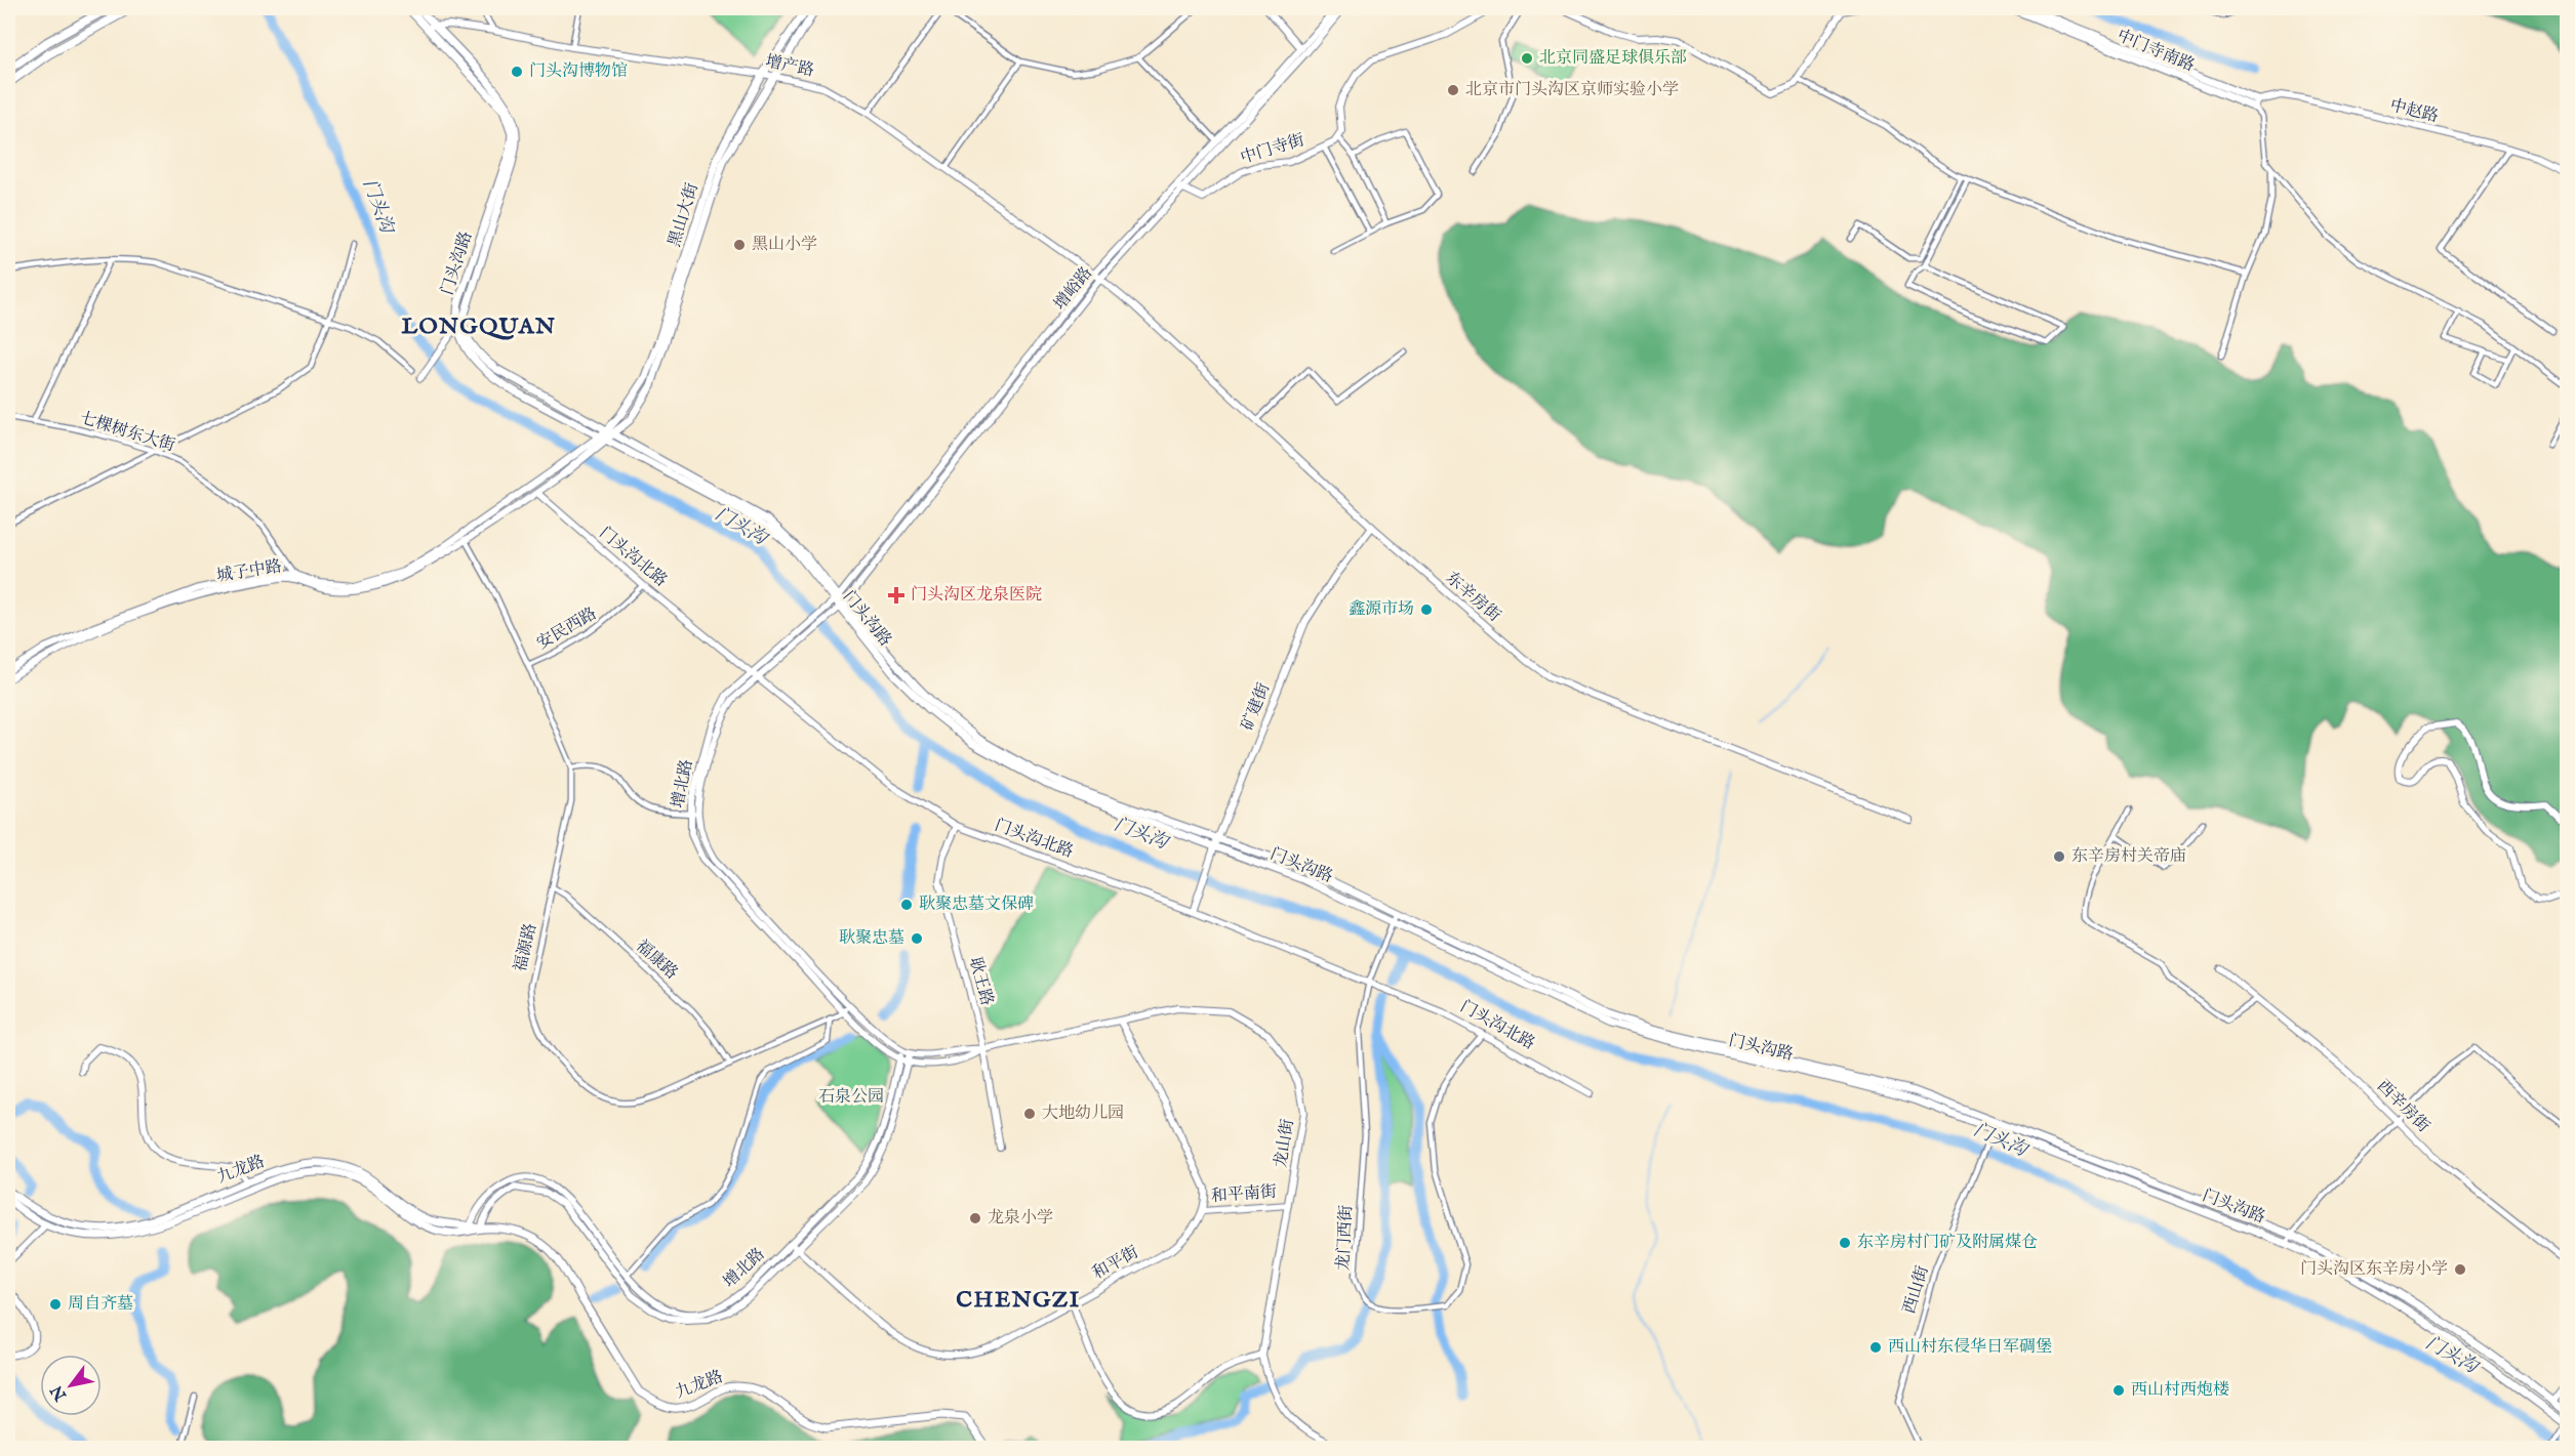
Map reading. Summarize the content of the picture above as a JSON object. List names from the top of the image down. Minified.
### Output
{"streets":{"main road":["中门寺南路","黑山大街","门头沟路","城子中路","九龙路"],"street":["增产路","中赵路","中门寺街","增峪路","七棵树东大街","门头沟北路","东辛房街","安民西路","矿建街","增北路","福源路","福康路","耿王路","西辛房街","龙山街","和平南街","龙门西街","和平街","西山街"]},"crossings":[["中门寺南路","中赵路"],["增产路","黑山大街"],["增产路","门头沟路"],["增产路","增峪路"],["增产路","东辛房街"],["中门寺街","增峪路"],["黑山大街","门头沟路"],["黑山大街","城子中路"],["门头沟路","增峪路"],["门头沟路","城子中路"],["门头沟路","矿建街"],["门头沟路","增北路"],["门头沟路","龙门西街"],["门头沟路","西山街"],["增峪路","东辛房街"],["增峪路","增北路"],["七棵树东大街","城子中路"],["门头沟北路","城子中路"],["门头沟北路","安民西路"],["门头沟北路","矿建街"],["门头沟北路","增北路"],["门头沟北路","耿王路"],["门头沟北路","龙门西街"],["城子中路","福源路"],["东辛房街","矿建街"],["安民西路","福源路"],["增北路","福源路"],["增北路","龙山街"],["增北路","九龙路"],["增北路","和平街"],["福源路","福康路"],["耿王路","龙山街"],["龙山街","和平南街"],["和平南街","和平街"]],"districts":["LONGQUAN","CHENGZI"],"water":["门头沟"],"parks":["石泉公园"],"places":{"other":["北京同盛足球俱乐部","门头沟博物馆","北京市门头沟区京师实验小学","黑山小学","鑫源市场","东辛房村关帝庙","耿聚忠墓文保碑","耿聚忠墓","大地幼儿园","龙泉小学","东辛房村门矿及附属煤仓","门头沟区东辛房小学","周自齐墓","西山村东侵华日军碉堡","西山村西炮楼"],"health":["门头沟区龙泉医院"]},"north":"bottom left"}
